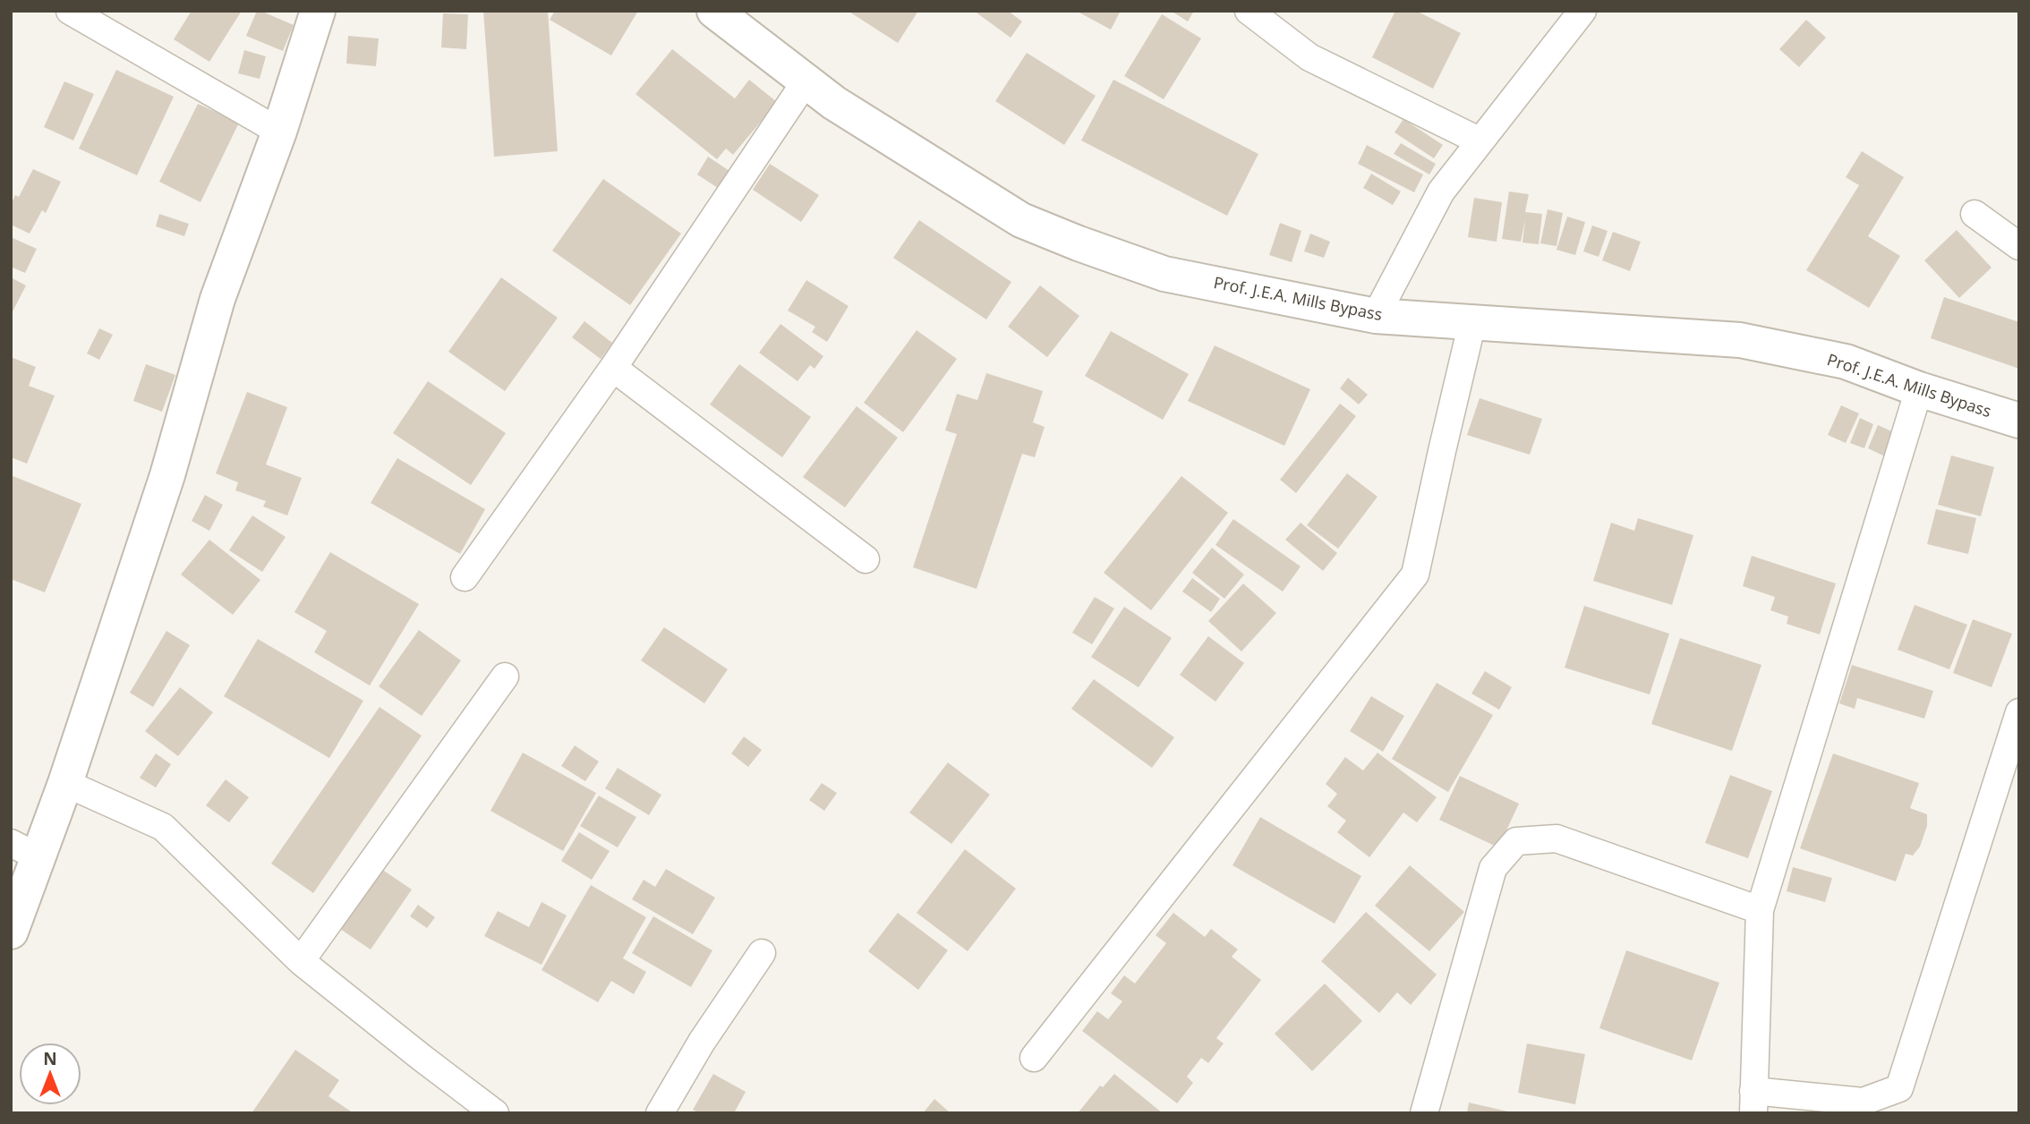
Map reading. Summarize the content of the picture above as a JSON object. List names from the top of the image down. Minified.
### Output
{"streets":{"street":["Prof. J.E.A. Mills Bypass"]},"north":"top"}
